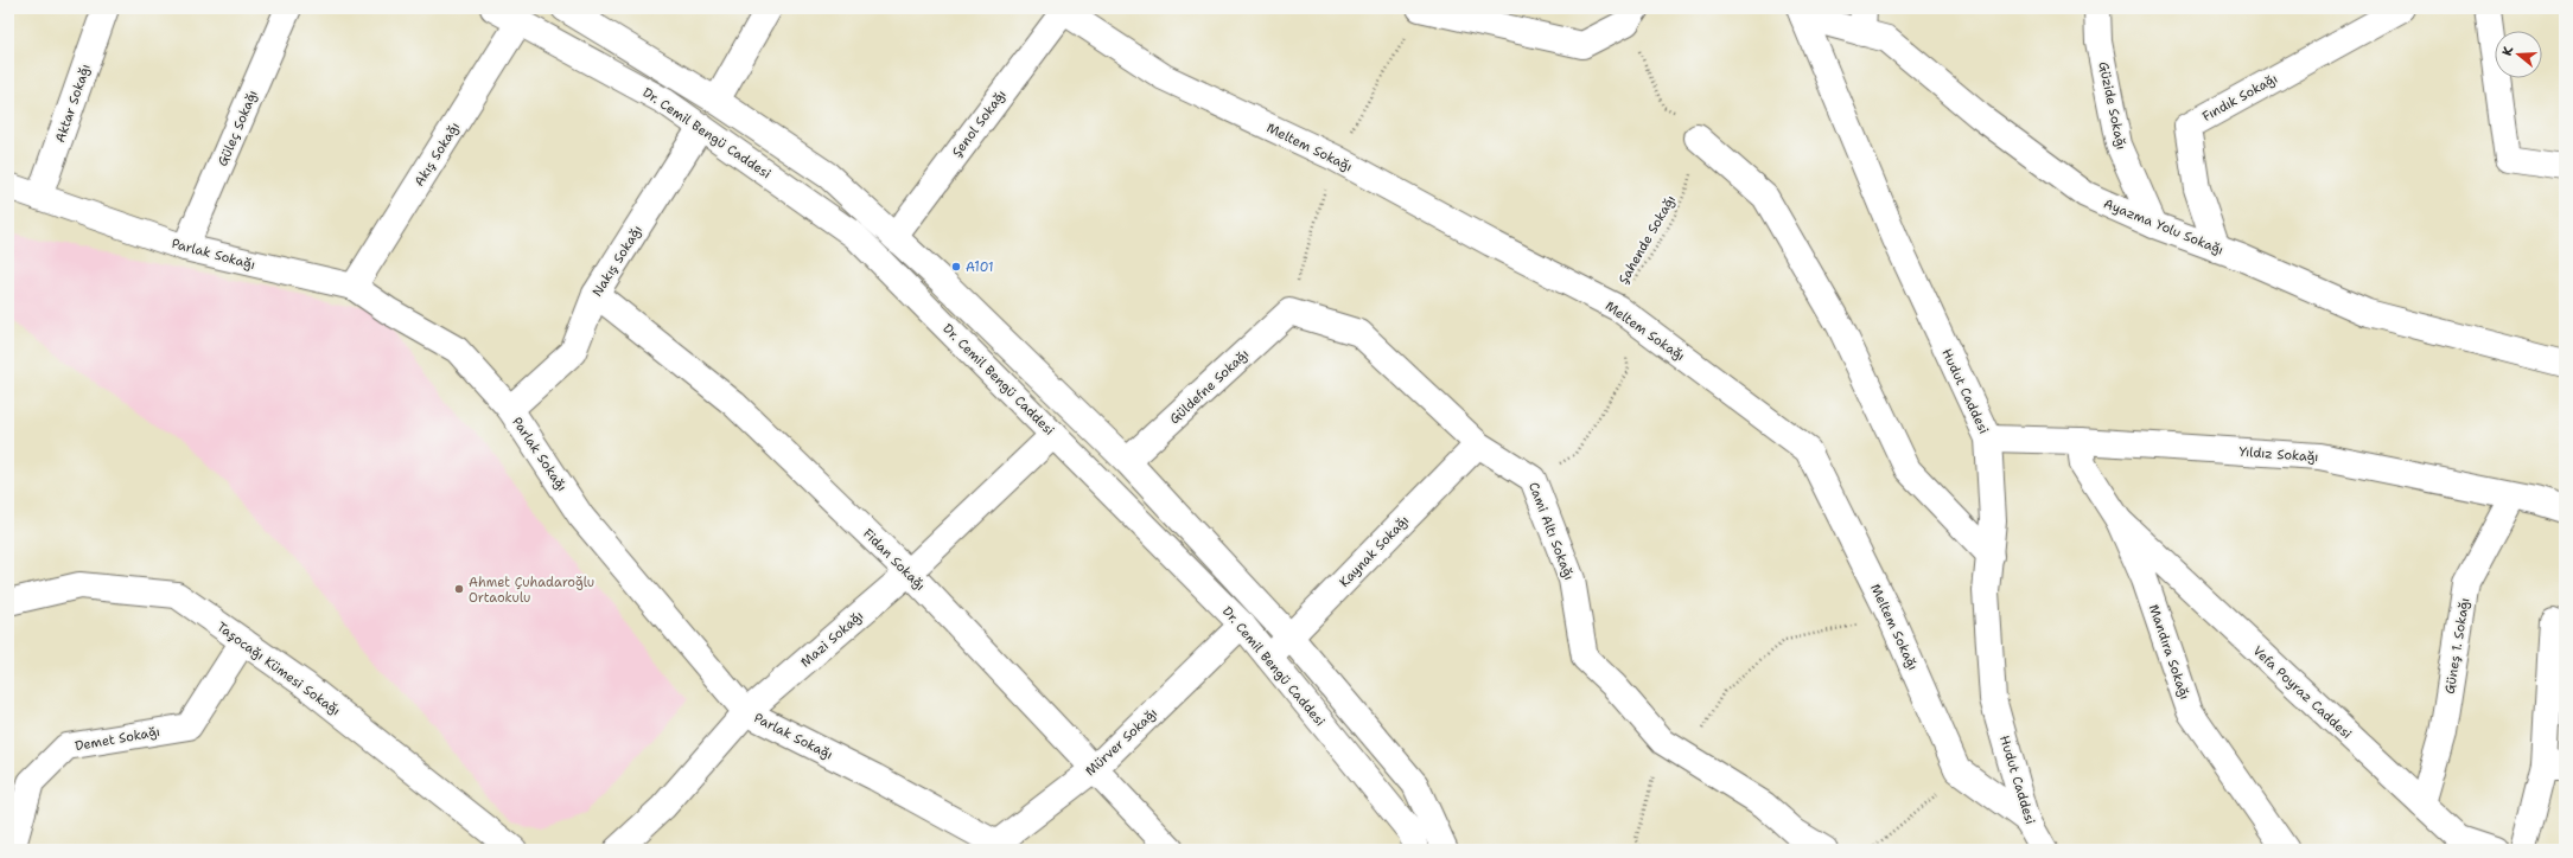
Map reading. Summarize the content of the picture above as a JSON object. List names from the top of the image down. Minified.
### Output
{"streets":{"street":["Fındık Sokağı","Aktar Sokağı","Güzide Sokağı","Şenol Sokağı","Güleç Sokağı","Dr. Cemil Bengü Caddesi","Meltem Sokağı","Akış Sokağı","Ayazma Yolu Sokağı","Parlak Sokağı","Nakış Sokağı","Güldefne Sokağı","Hudut Caddesi","Yıldız Sokağı","Cami Altı Sokağı","Kaynak Sokağı","Fidan Sokağı","Mazi Sokağı","Güneş 1. Sokağı","Mandıra Sokağı","Taşocağı Kümesi Sokağı","Vefa Poyraz Caddesi","Demet Sokağı","Mürver Sokağı"],"path":["Şahende Sokağı"]},"crossings":[["Fındık Sokağı","Ayazma Yolu Sokağı"],["Aktar Sokağı","Parlak Sokağı"],["Güzide Sokağı","Ayazma Yolu Sokağı"],["Şenol Sokağı","Meltem Sokağı"],["Güleç Sokağı","Parlak Sokağı"],["Dr. Cemil Bengü Caddesi","Akış Sokağı"],["Dr. Cemil Bengü Caddesi","Nakış Sokağı"],["Dr. Cemil Bengü Caddesi","Kaynak Sokağı"],["Dr. Cemil Bengü Caddesi","Mazi Sokağı"],["Dr. Cemil Bengü Caddesi","Mürver Sokağı"],["Meltem Sokağı","Şahende Sokağı"],["Akış Sokağı","Parlak Sokağı"],["Ayazma Yolu Sokağı","Hudut Caddesi"],["Parlak Sokağı","Nakış Sokağı"],["Parlak Sokağı","Mazi Sokağı"],["Parlak Sokağı","Mürver Sokağı"],["Nakış Sokağı","Fidan Sokağı"],["Güldefne Sokağı","Cami Altı Sokağı"],["Hudut Caddesi","Yıldız Sokağı"],["Yıldız Sokağı","Güneş 1. Sokağı"],["Yıldız Sokağı","Mandıra Sokağı"],["Cami Altı Sokağı","Kaynak Sokağı"],["Fidan Sokağı","Mazi Sokağı"],["Fidan Sokağı","Mürver Sokağı"],["Güneş 1. Sokağı","Vefa Poyraz Caddesi"],["Mandıra Sokağı","Vefa Poyraz Caddesi"],["Taşocağı Kümesi Sokağı","Demet Sokağı"]],"places":["A101","Ahmet Çuhadaroğlu Ortaokulu"],"north":"left"}
